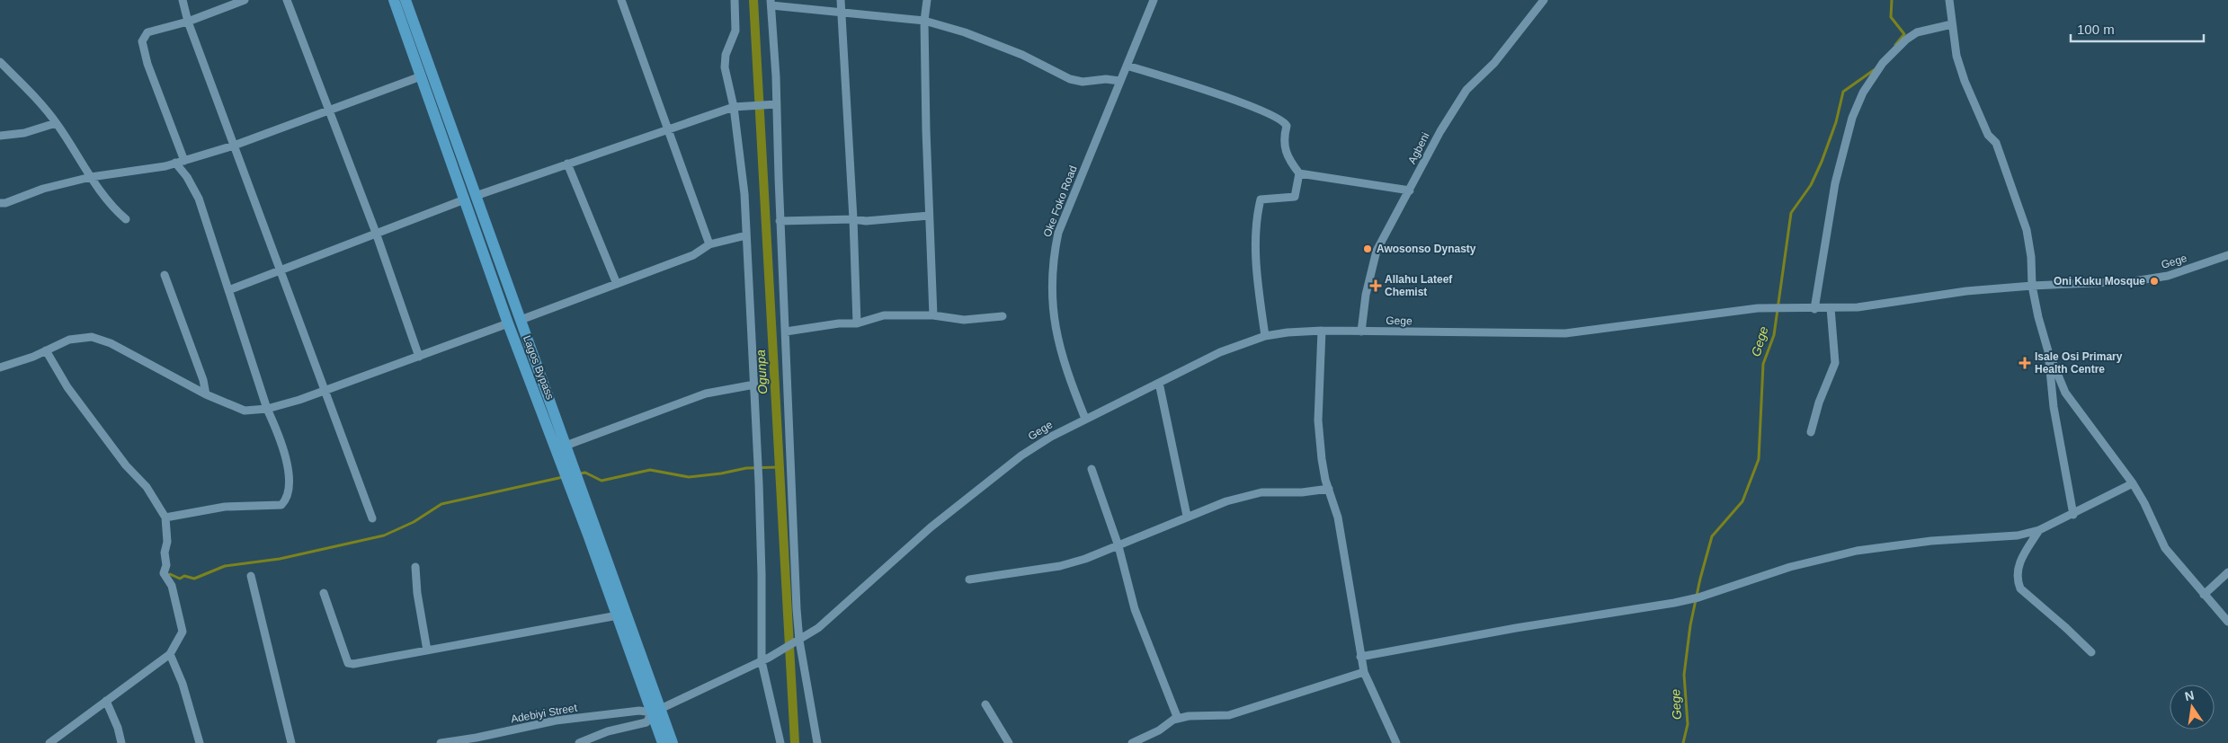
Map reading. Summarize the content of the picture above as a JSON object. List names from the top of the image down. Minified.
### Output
{"streets":{"main road":["Lagos Bypass"],"street":["Agbeni","Oke Foko Road","Gege","Adebiyi Street"]},"crossings":[["Agbeni","Gege"],["Oke Foko Road","Gege"],["Gege","Lagos Bypass"],["Gege","Adebiyi Street"],["Lagos Bypass","Adebiyi Street"]],"water":["Gege","Ogunpa"],"places":{"other":["Awosonso Dynasty","Oni Kuku Mosque"],"health":["Allahu Lateef Chemist","Isale Osi Primary Health Centre"]},"scale_bar":"100 m","north":"top"}
